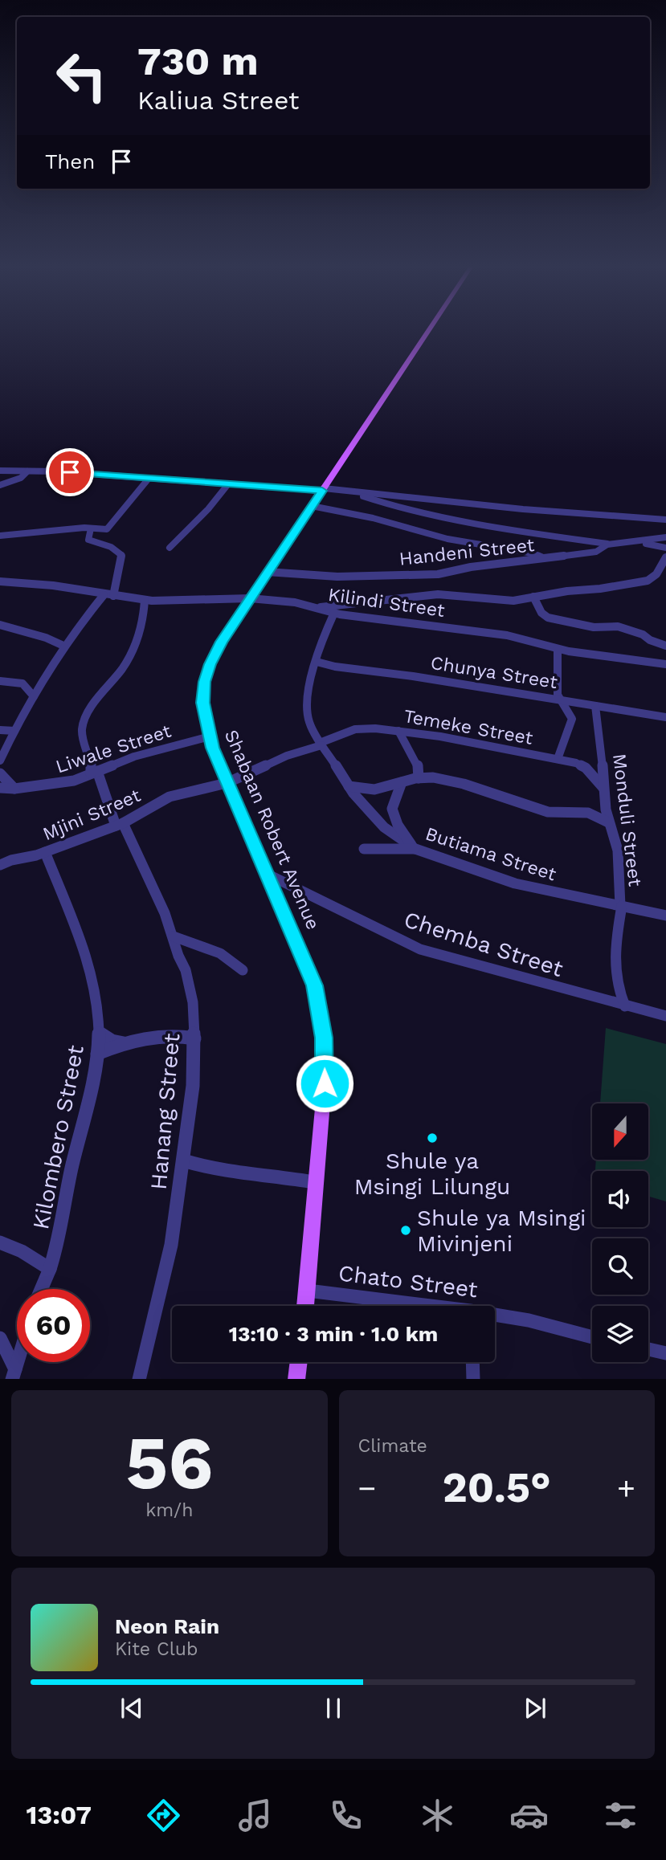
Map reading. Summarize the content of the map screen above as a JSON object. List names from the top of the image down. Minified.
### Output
{"streets":{"main road":["Shabaan Robert Avenue"],"street":["Handeni Street","Kilindi Street","Chunya Street","Temeke Street","Liwale Street","Mjini Street","Monduli Street","Butiama Street","Chemba Street","Hanang Street","Kilombero Street","Chato Street"]},"crossings":[["Handeni Street","Shabaan Robert Avenue"],["Kilindi Street","Shabaan Robert Avenue"],["Kilindi Street","Butiama Street"],["Kilindi Street","Hanang Street"],["Chunya Street","Monduli Street"],["Chunya Street","Butiama Street"],["Temeke Street","Mjini Street"],["Temeke Street","Monduli Street"],["Temeke Street","Shabaan Robert Avenue"],["Temeke Street","Butiama Street"],["Liwale Street","Shabaan Robert Avenue"],["Liwale Street","Hanang Street"],["Mjini Street","Shabaan Robert Avenue"],["Mjini Street","Hanang Street"],["Mjini Street","Kilombero Street"],["Monduli Street","Butiama Street"],["Monduli Street","Chemba Street"],["Shabaan Robert Avenue","Chemba Street"],["Shabaan Robert Avenue","Chato Street"]],"places":["Shule ya Msingi Lilungu","Shule ya Msingi Mivinjeni"],"north":"bottom","page":{"turn":["730 m","Kaliua Street"],"then":"Then","limit":"60","trip":"13:10 · 3 min · 1.0 km","tile":[["56","km/h"],"Climate"],"heat":["−","20.5°","+"],"song":["Neon Rain","Kite Club"],"tabs":"13:07"}}
